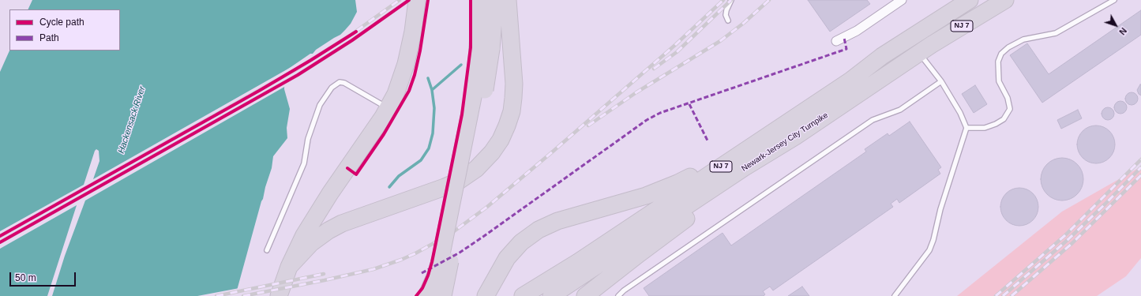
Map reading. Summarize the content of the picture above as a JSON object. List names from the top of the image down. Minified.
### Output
{"streets":{"highway":["NJ 7","Newark-Jersey City Turnpike"]},"crossings":[["NJ 7","Newark-Jersey City Turnpike"]],"water":["Hackensack River"],"legend":["Cycle path","Path"],"scale_bar":"50 m","north":"bottom right"}
